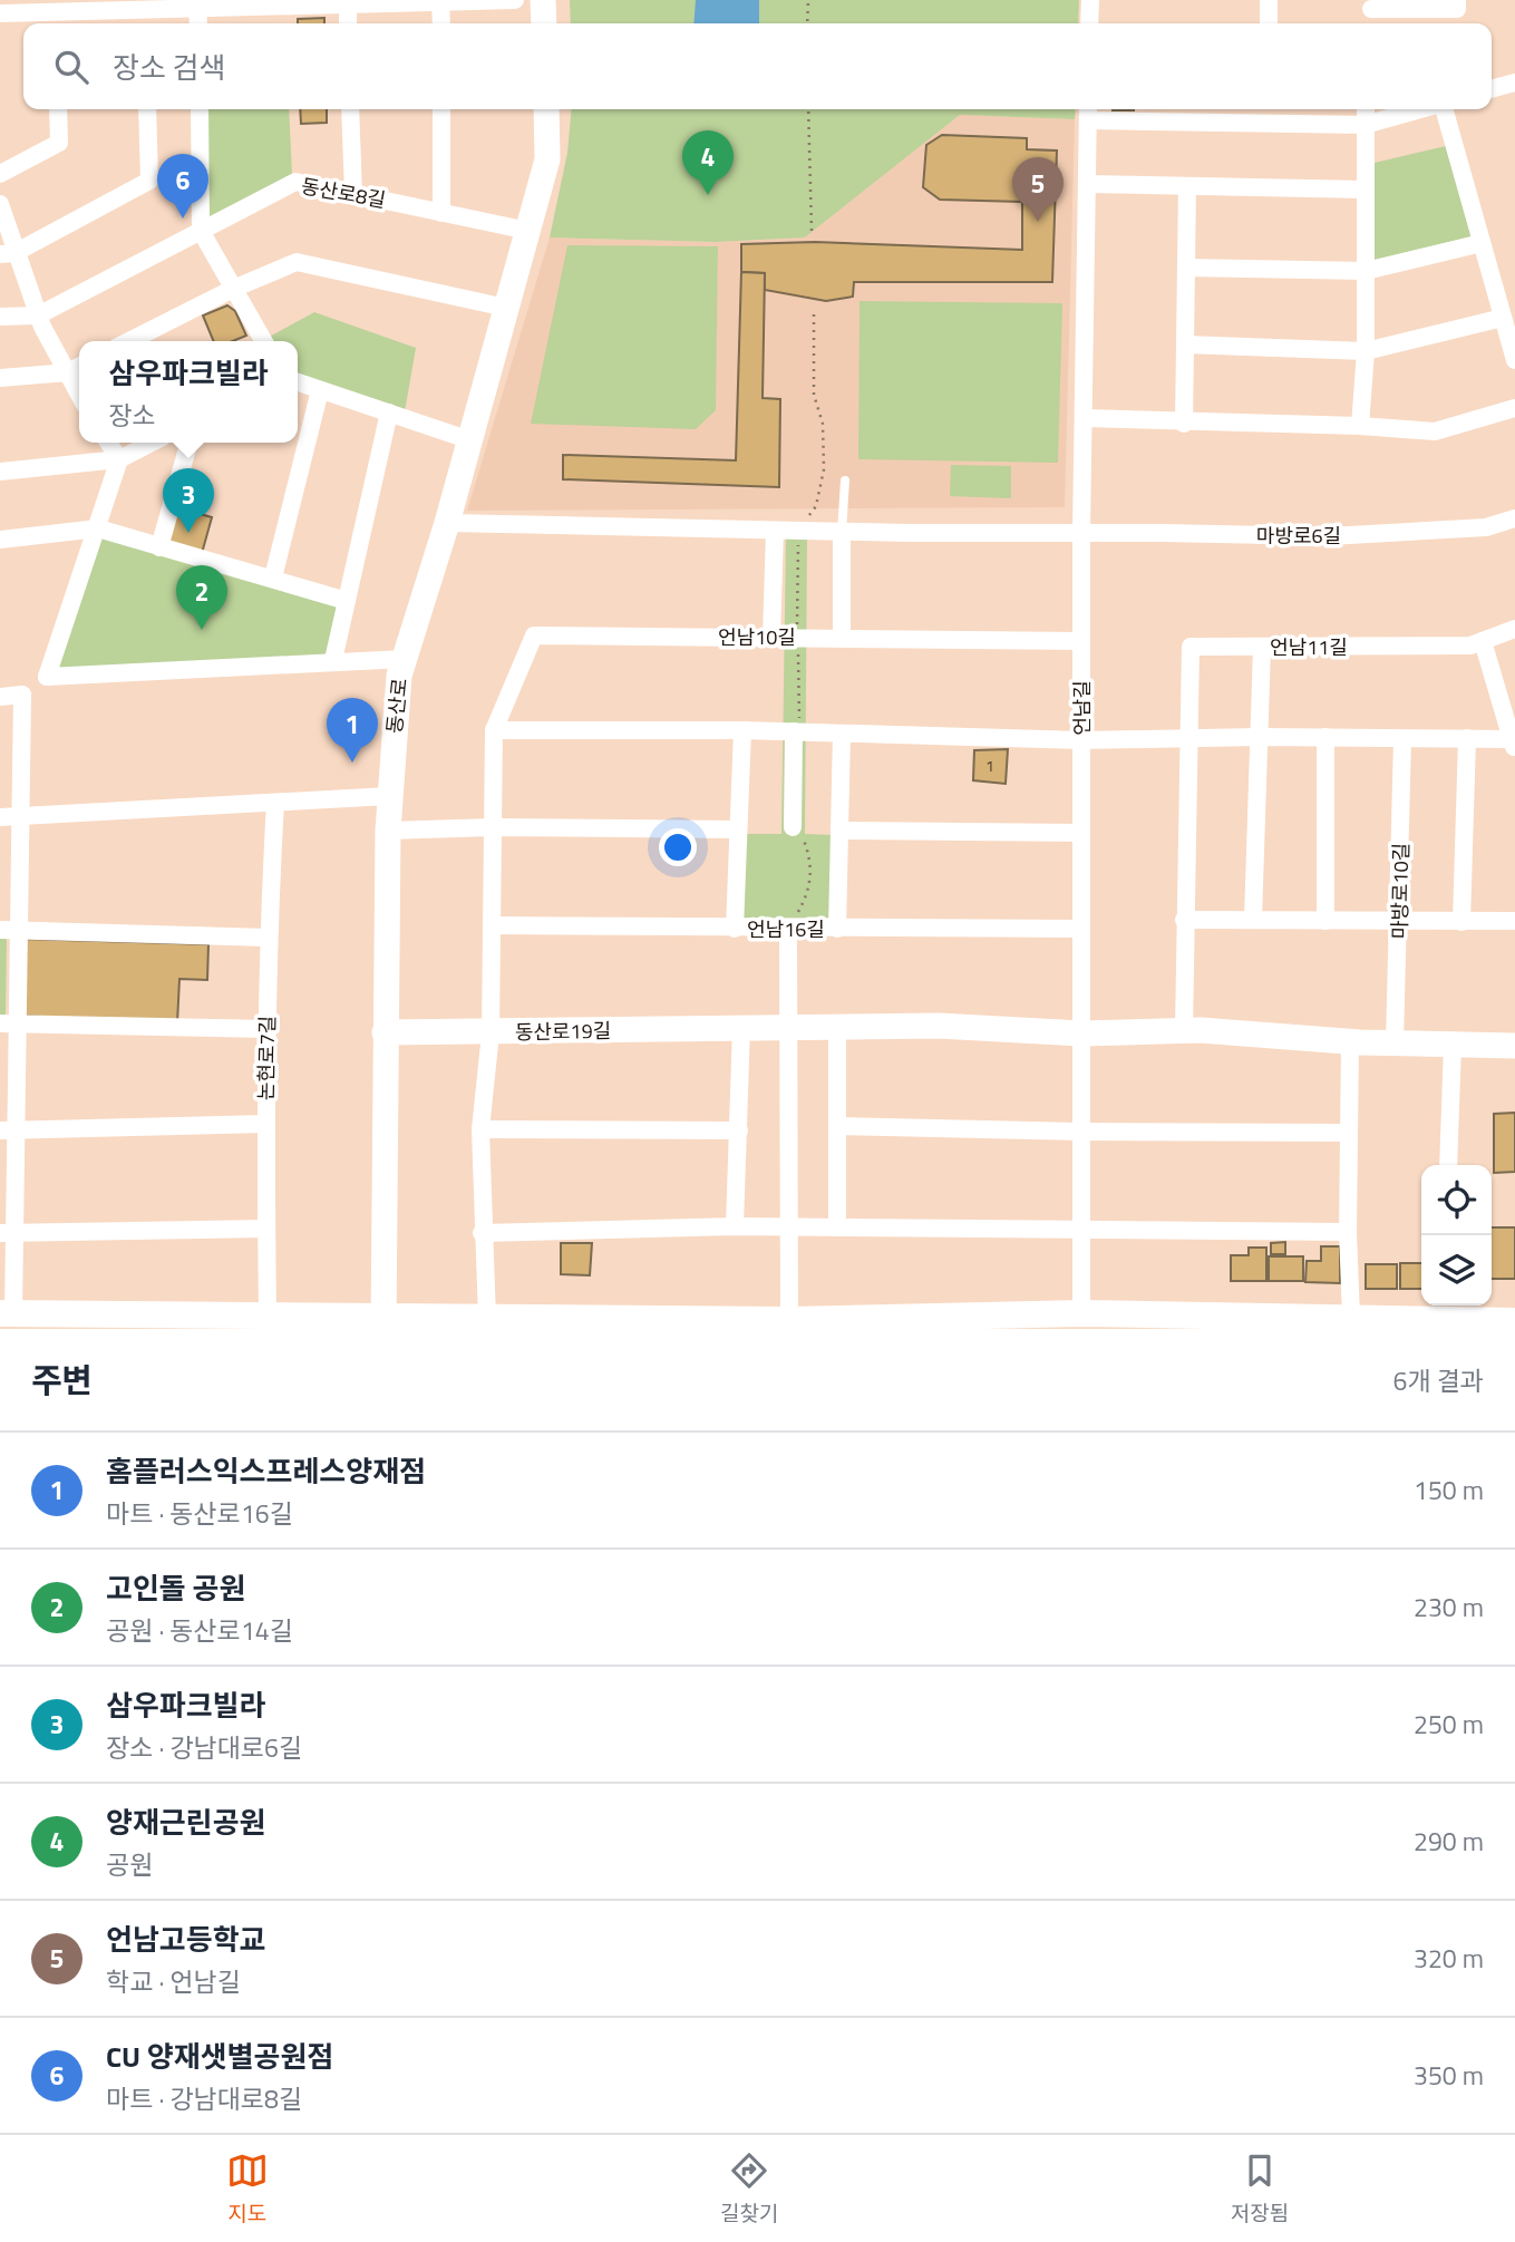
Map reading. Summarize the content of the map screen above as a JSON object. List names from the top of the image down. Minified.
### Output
{"streets":{"street":["동산로8길","마방로6길","언남10길","언남11길","동산로","언남길","마방로10길","언남16길","동산로19길","논현로7길"]},"crossings":[["동산로8길","동산로"],["마방로6길","동산로"],["마방로6길","언남길"],["언남10길","언남길"],["동산로","동산로19길"],["언남길","언남16길"],["언남길","동산로19길"]],"house_numbers":["1"],"page":{"search":"장소 검색","pins":["4","6","5","3","2","1"],"popup":["삼우파크빌라","장소"],"heading":["주변","6개 결과"],"list":[{"mark":"1","name":"홈플러스익스프레스양재점","note":"마트 · 동산로16길","value":"150 m"},{"mark":"2","name":"고인돌 공원","note":"공원 · 동산로14길","value":"230 m"},{"mark":"3","name":"삼우파크빌라","note":"장소 · 강남대로6길","value":"250 m"},{"mark":"4","name":"양재근린공원","note":"공원","value":"290 m"},{"mark":"5","name":"언남고등학교","note":"학교 · 언남길","value":"320 m"},{"mark":"6","name":"CU 양재샛별공원점","note":"마트 · 강남대로8길","value":"350 m"}],"nav":["지도","길찾기","저장됨"]}}
